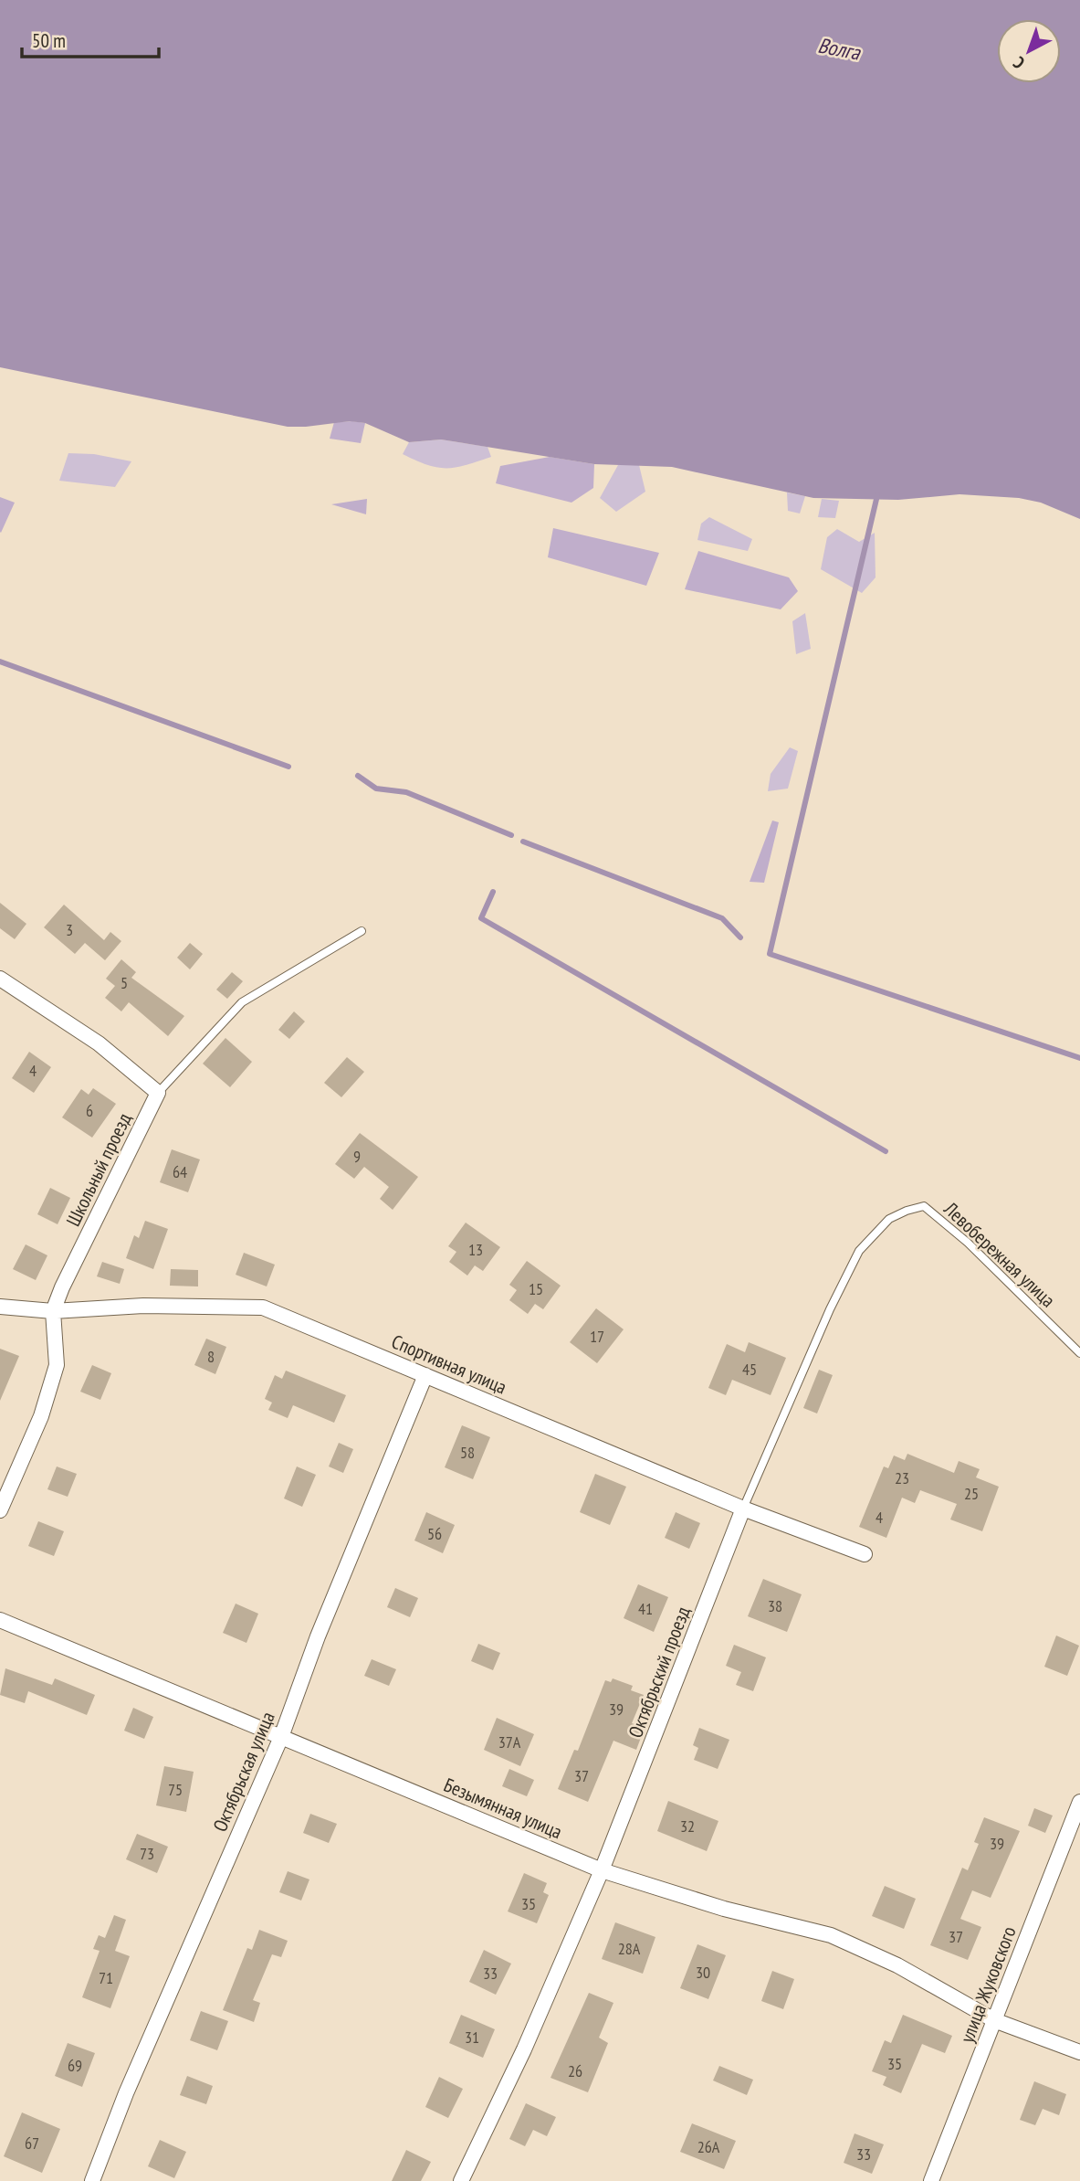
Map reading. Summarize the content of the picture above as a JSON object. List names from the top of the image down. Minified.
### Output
{"streets":{"street":["Школьный проезд","Спортивная улица","Октябрьский проезд","Октябрьская улица","Безымянная улица","улица Жуковского"],"lane":["Левобережная улица"]},"crossings":[["Школьный проезд","Спортивная улица"],["Левобережная улица","Октябрьский проезд"],["Спортивная улица","Октябрьский проезд"],["Спортивная улица","Октябрьская улица"],["Октябрьский проезд","Безымянная улица"],["Октябрьская улица","Безымянная улица"],["Безымянная улица","улица Жуковского"]],"water":["Волга"],"house_numbers":["3","5","4","6","9","64","13","15","17","8","45","58","23","25","4","56","38","41","39","37А","37","75","32","39","73","35","37","28А","30","33","71","31","35","69","26","67","26А","33"],"scale_bar":"50 m","north":"bottom left"}
